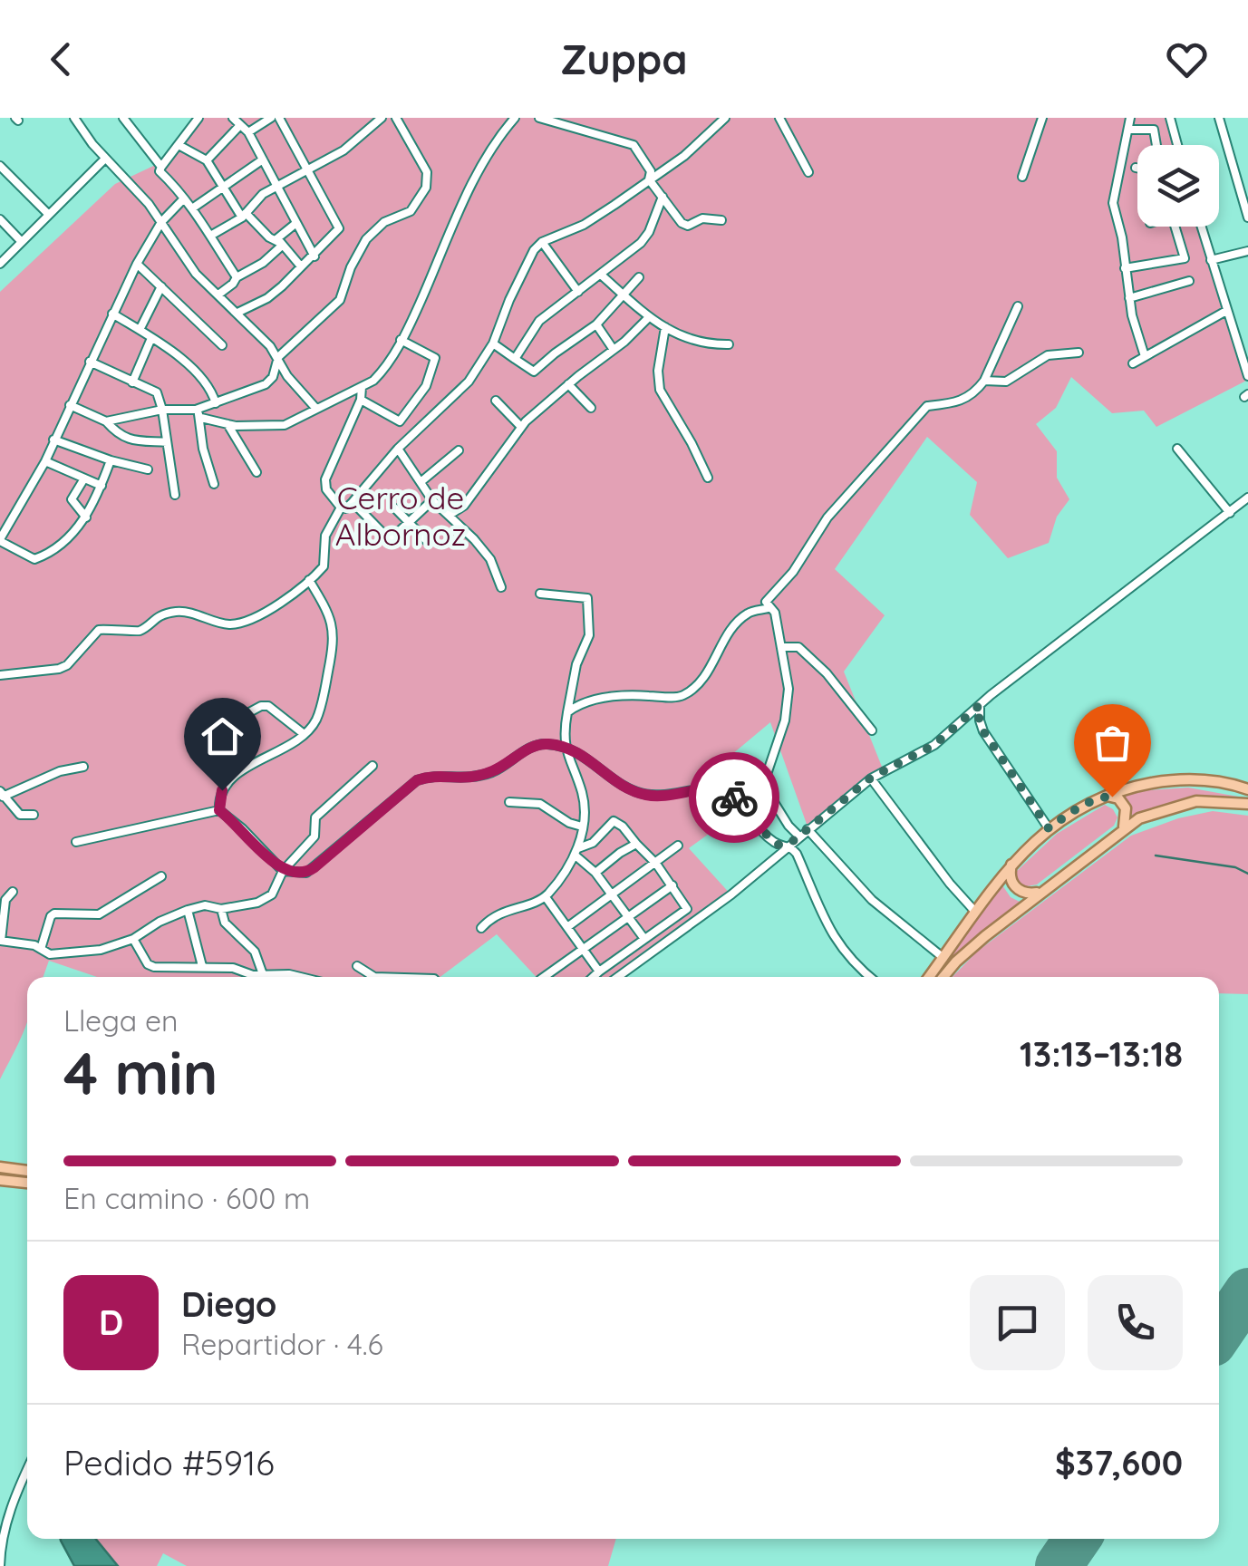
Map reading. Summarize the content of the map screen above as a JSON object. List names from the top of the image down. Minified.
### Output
{"parks":["Cerro de Albornoz"],"page":{"header":"Zuppa","heading":["4 min","Llega en","13:13–13:18"],"panel":["Diego","Repartidor · 4.6","Pedido #5916","$37,600"],"bar":"En camino · 600 m","round":"D"}}
